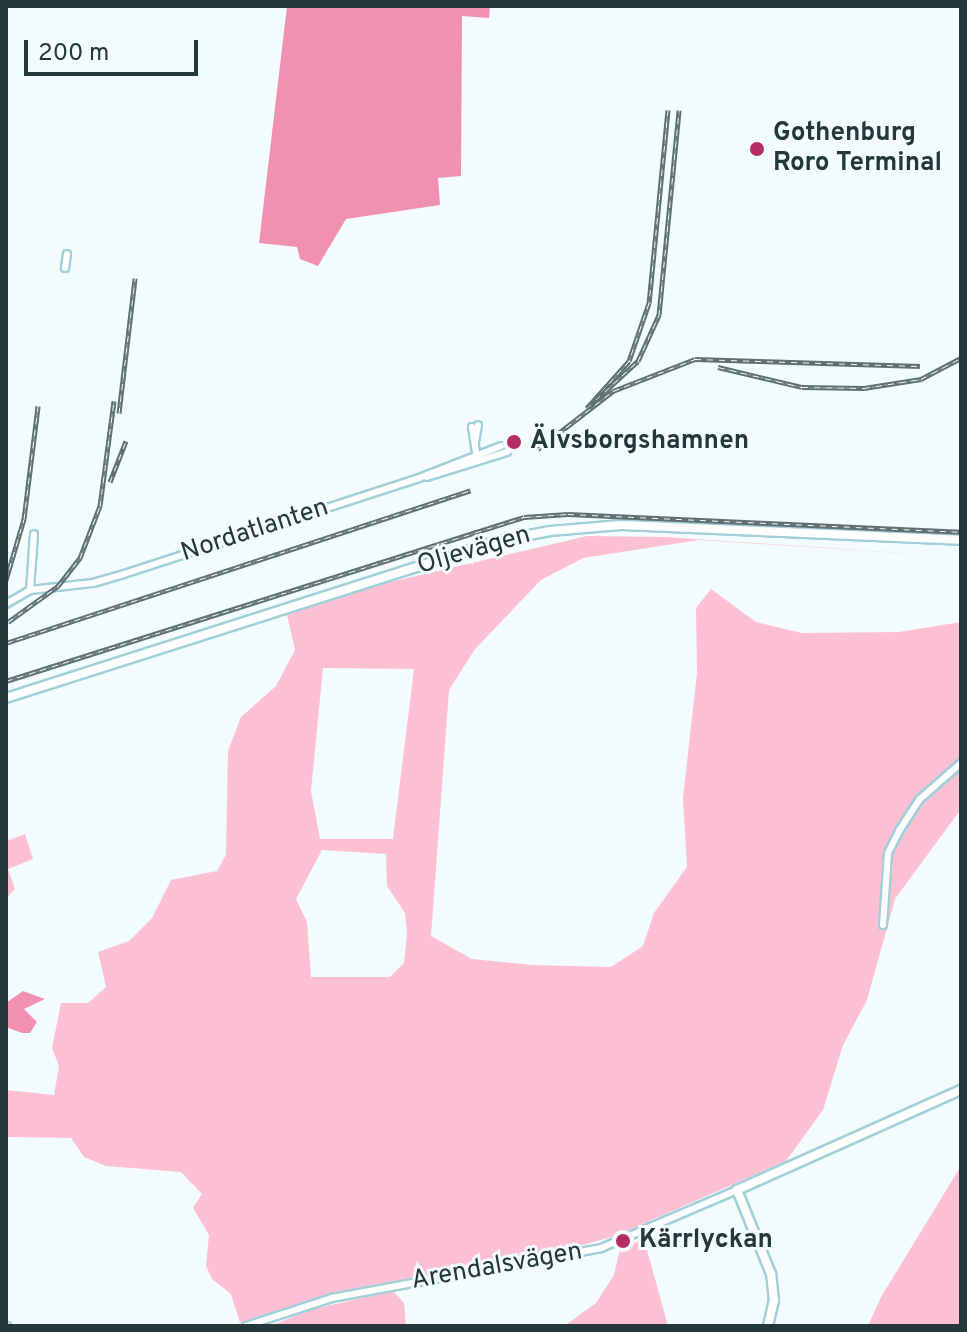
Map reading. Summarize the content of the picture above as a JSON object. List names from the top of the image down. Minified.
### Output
{"streets":{"street":["Nordatlanten","Oljevägen","Arendalsvägen"]},"places":["Gothenburg Roro Terminal","Älvsborgshamnen","Kärrlyckan"],"scale_bar":"200 m"}
